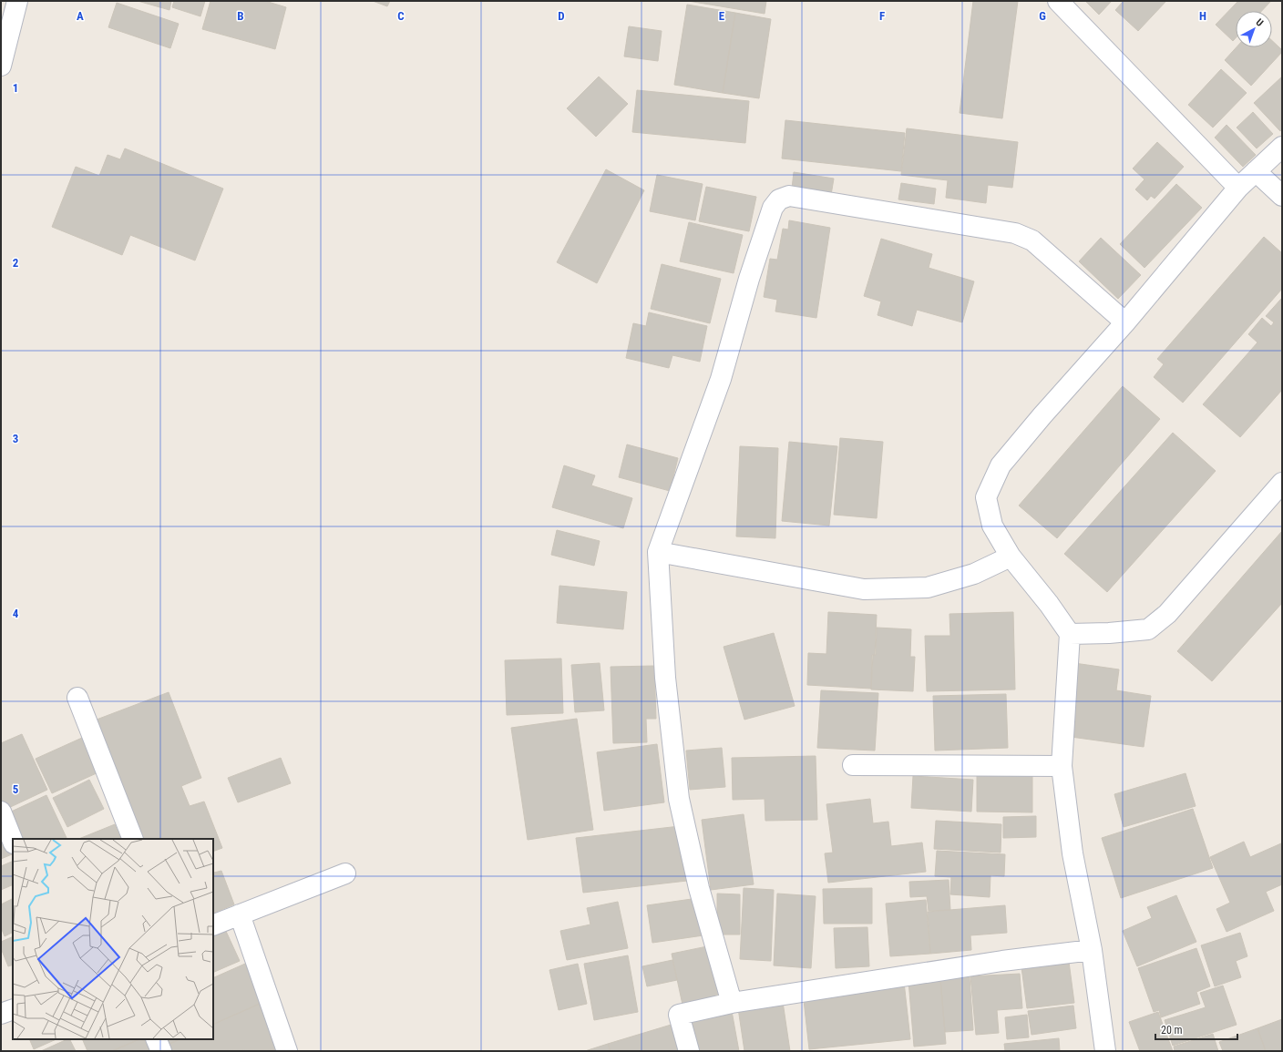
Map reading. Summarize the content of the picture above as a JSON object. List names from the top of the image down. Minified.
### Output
{"scale_bar":"20 m","north":"top right","grid":{"columns":["A","B","C","D","E","F","G","H"],"rows":["1","2","3","4","5"]}}
